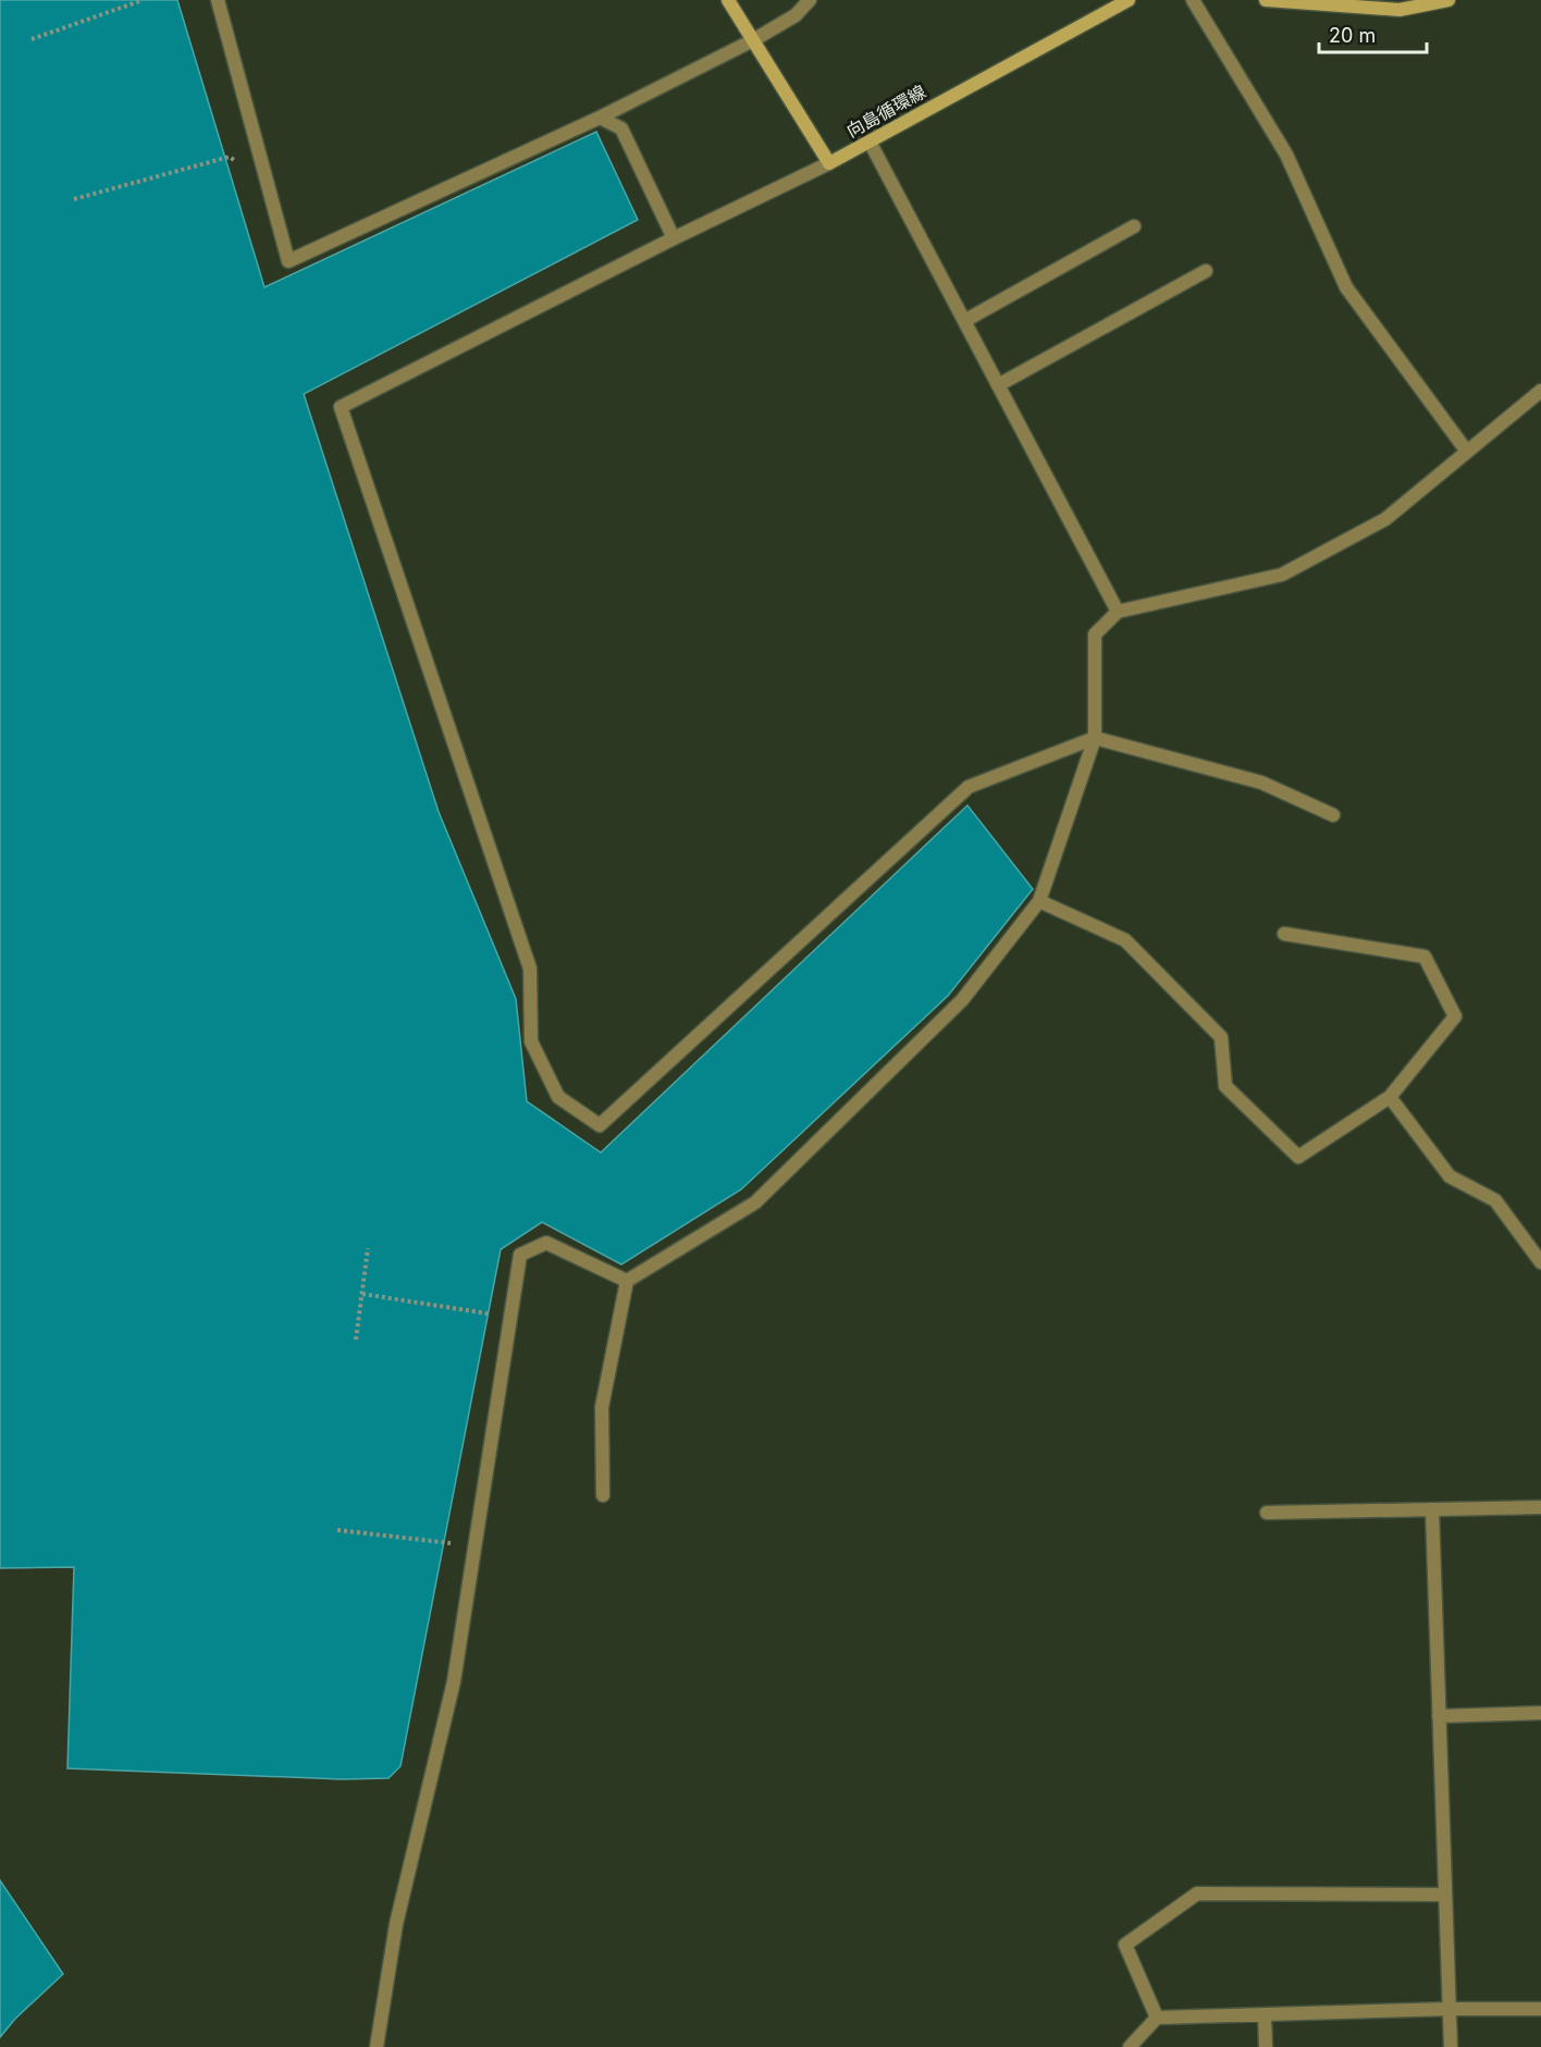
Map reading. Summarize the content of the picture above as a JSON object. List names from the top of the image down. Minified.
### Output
{"streets":{"main road":["向島循環線"]},"scale_bar":"20 m"}
